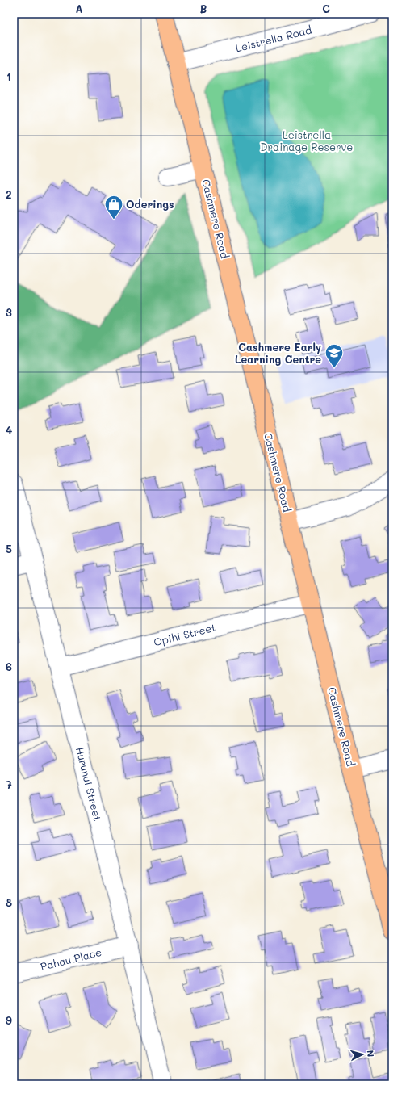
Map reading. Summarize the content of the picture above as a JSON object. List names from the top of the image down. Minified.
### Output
{"streets":{"main road":["Cashmere Road"],"street":["Leistrella Road","Opihi Street","Hurunui Street","Pahau Place"]},"crossings":[["Leistrella Road","Cashmere Road"],["Cashmere Road","Opihi Street"],["Opihi Street","Hurunui Street"],["Hurunui Street","Pahau Place"]],"parks":["Leistrella Drainage Reserve"],"places":{"shop":["Oderings"],"school or university":["Cashmere Early Learning Centre"]},"north":"right","grid":{"columns":["A","B","C"],"rows":["1","2","3","4","5","6","7","8","9"]}}
